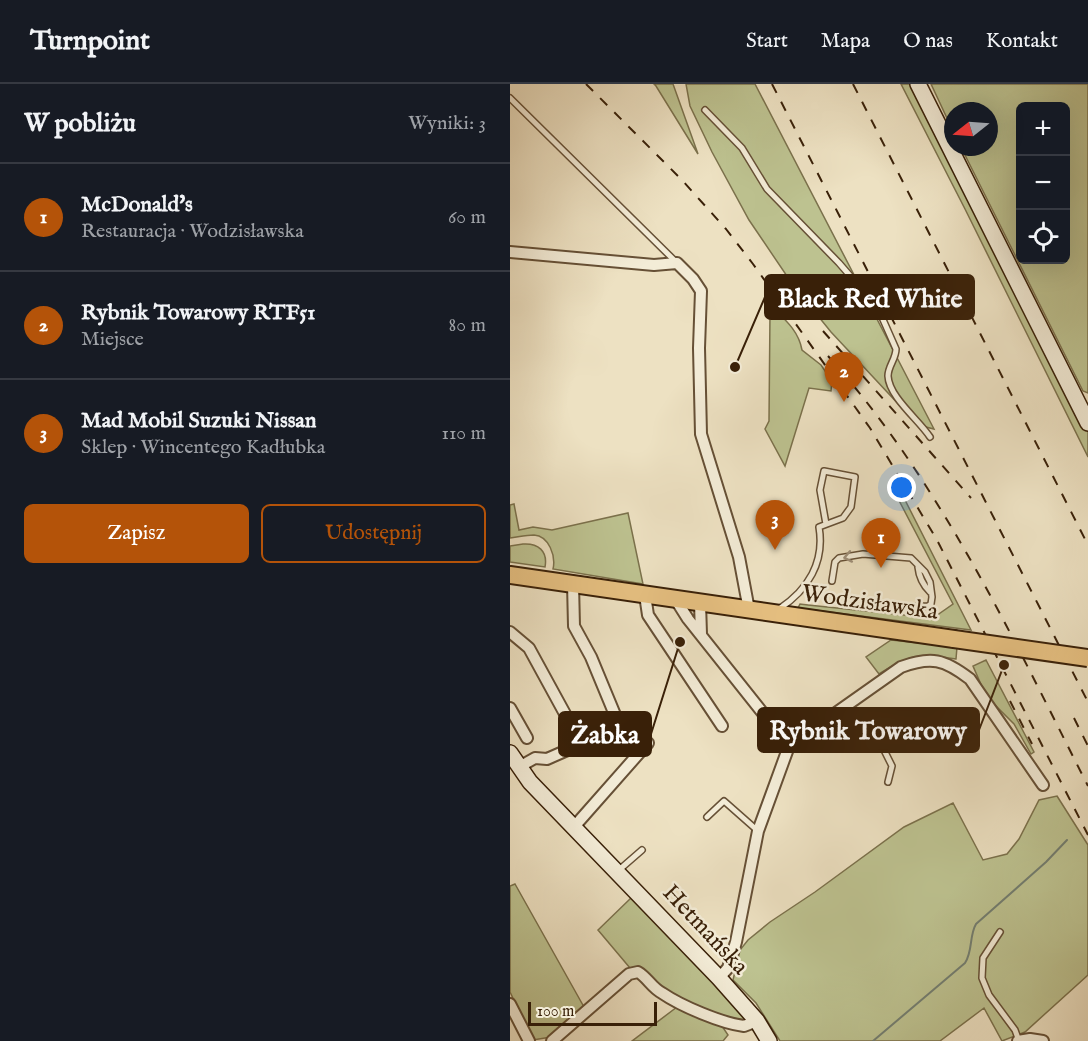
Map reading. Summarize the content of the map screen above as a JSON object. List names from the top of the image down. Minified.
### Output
{"streets":{"main road":["Wodzisławska"],"street":["Hetmańska"]},"places":["Black Red White","Żabka","Rybnik Towarowy"],"scale_bar":"100 m","north":"left","page":{"header":"Turnpoint","nav":["Start","Mapa","O nas","Kontakt"],"heading":["W pobliżu","Wyniki: 3"],"map_buttons":["+","−"],"list":[{"mark":"1","name":"McDonald's","note":"Restauracja · Wodzisławska","value":"60 m"},{"mark":"2","name":"Rybnik Towarowy RTF51","note":"Miejsce","value":"80 m"},{"mark":"3","name":"Mad Mobil Suzuki Nissan","note":"Sklep · Wincentego Kadłubka","value":"110 m"}],"pins":["2","3","1"],"buttons":["Zapisz","Udostępnij"],"scale":"100 m"}}
